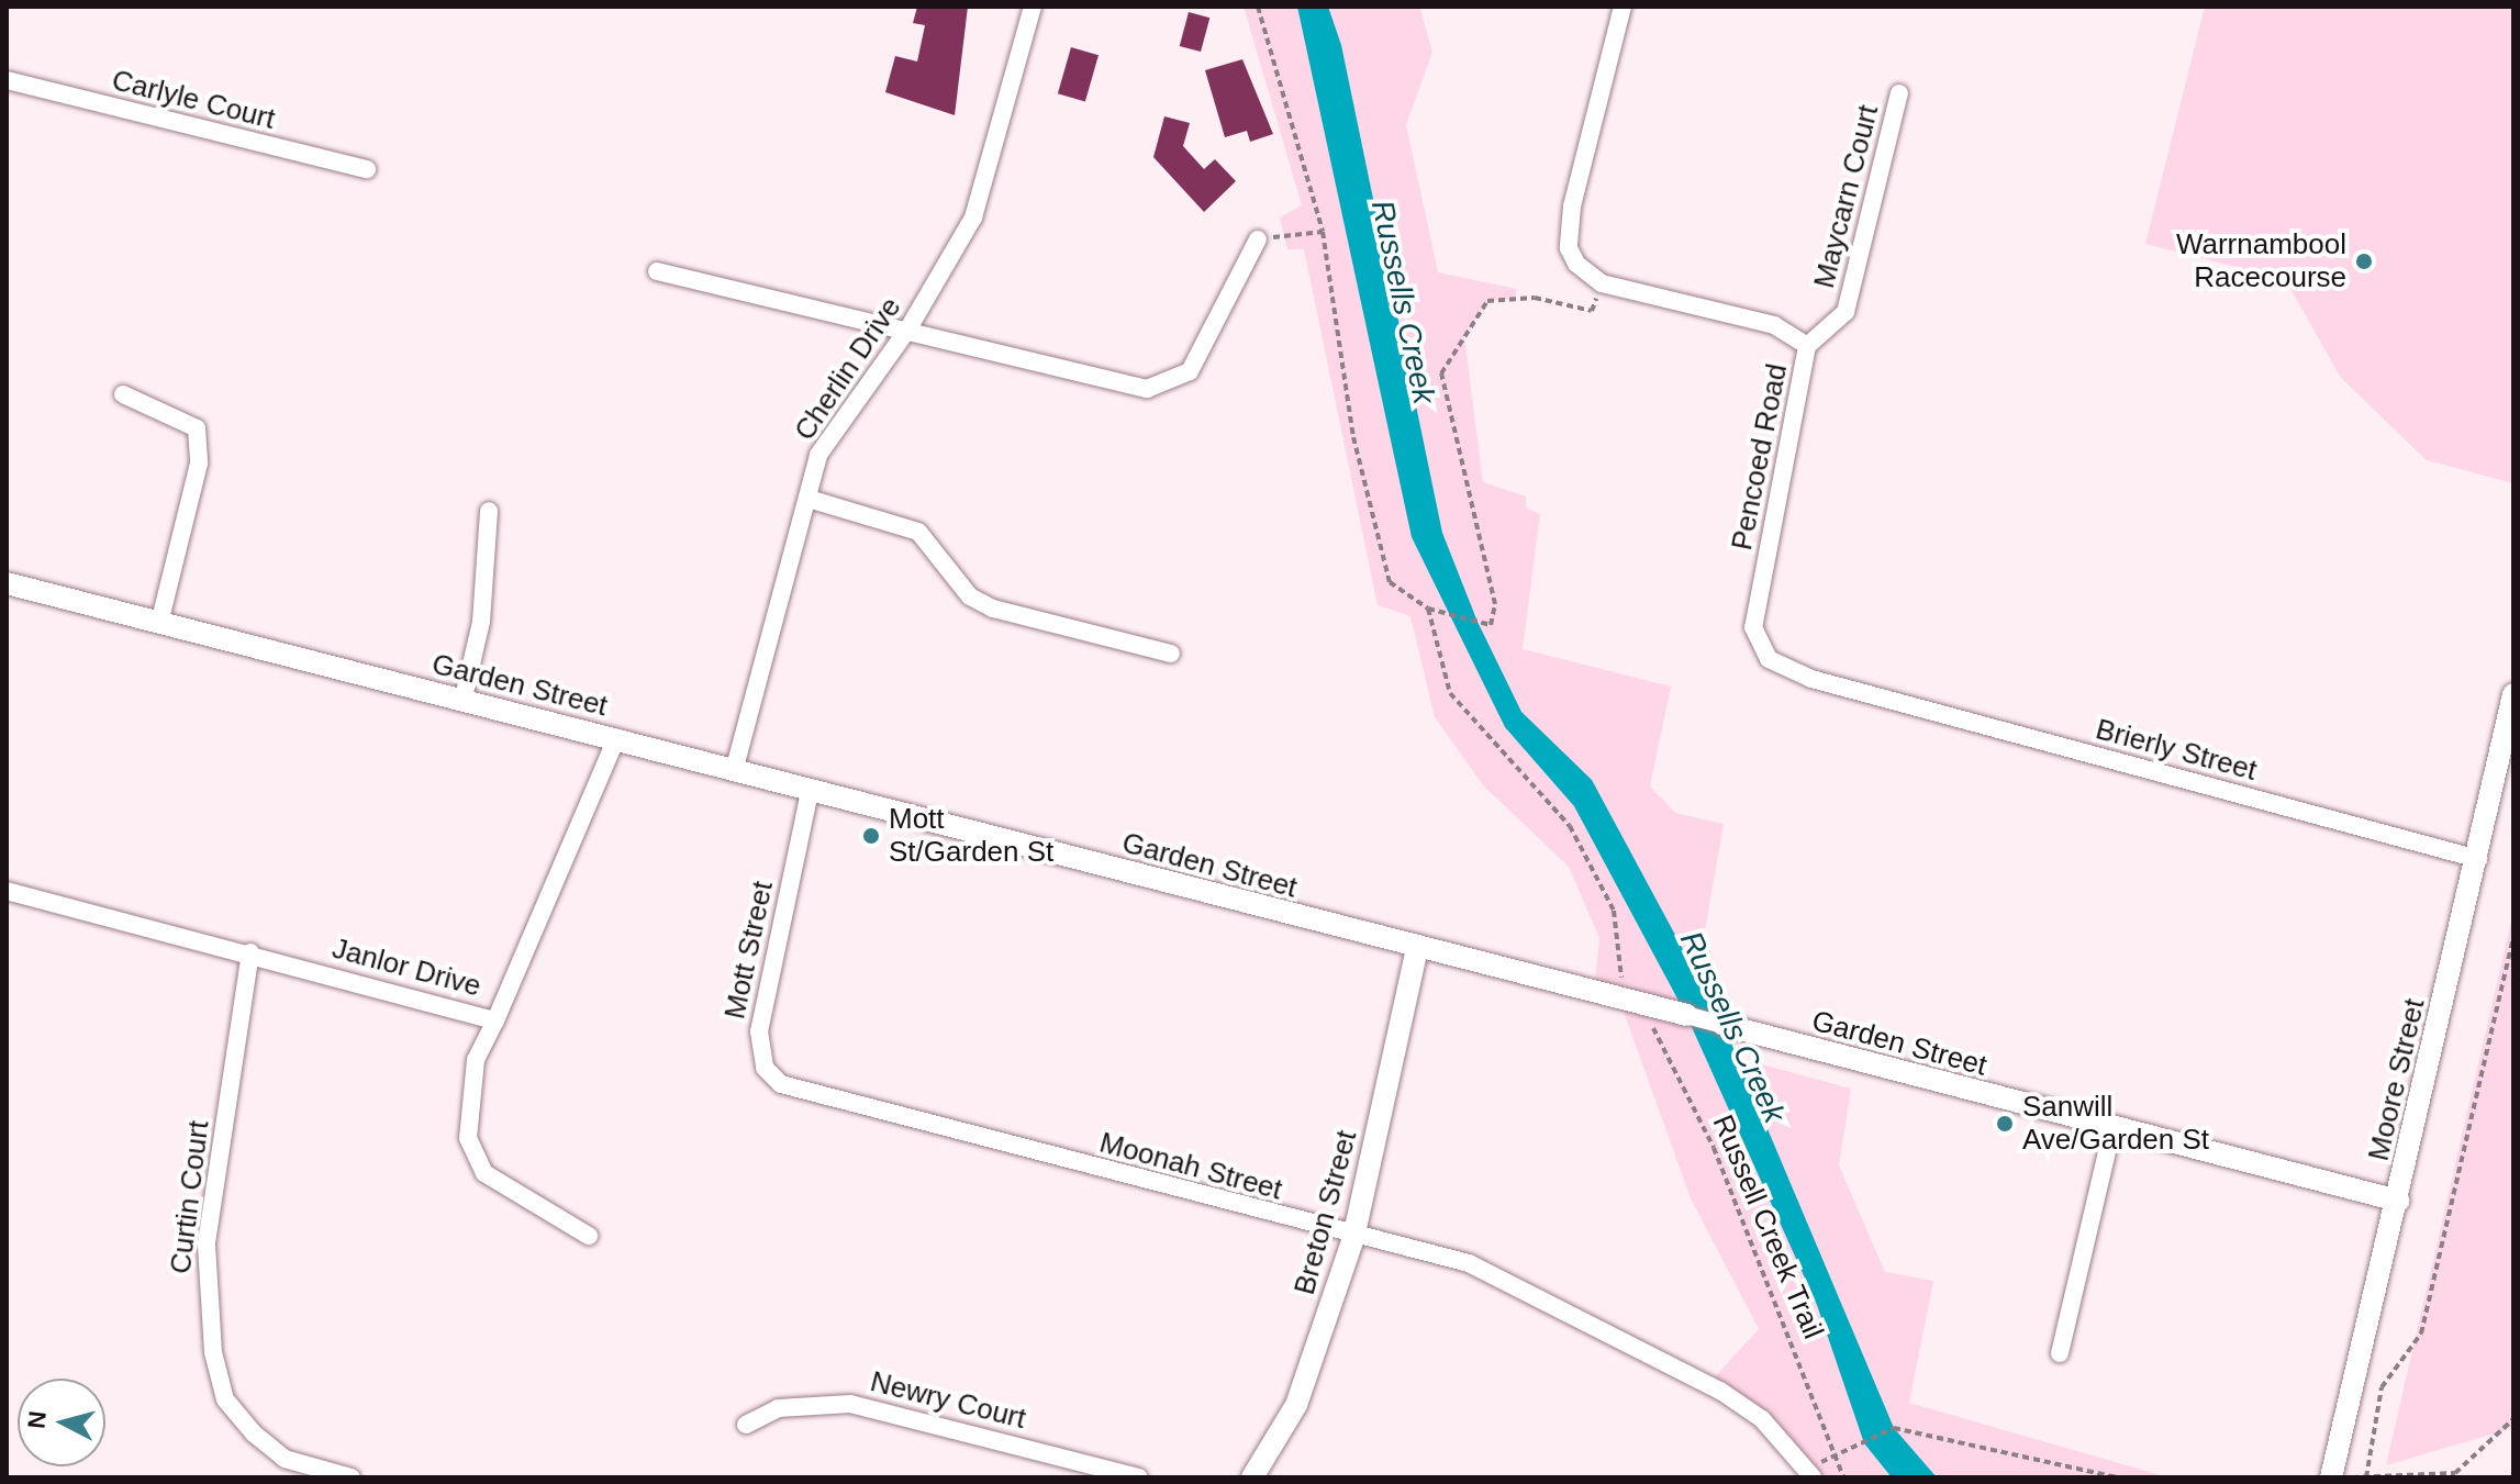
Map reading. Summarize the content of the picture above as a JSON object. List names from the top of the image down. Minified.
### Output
{"streets":{"street":["Carlyle Court","Maycarn Court","Cherlin Drive","Pencoed Road","Garden Street","Brierly Street","Mott Street","Janlor Drive","Moore Street","Moonah Street","Curtin Court","Breton Street","Newry Court"],"path":["Russell Creek Trail"]},"crossings":[["Maycarn Court","Pencoed Road"],["Cherlin Drive","Garden Street"],["Pencoed Road","Brierly Street"],["Garden Street","Mott Street"],["Garden Street","Janlor Drive"],["Garden Street","Moore Street"],["Garden Street","Breton Street"],["Garden Street","Russell Creek Trail"],["Brierly Street","Moore Street"],["Mott Street","Moonah Street"],["Janlor Drive","Curtin Court"],["Moonah Street","Breton Street"]],"water":["Russells Creek"],"places":["Warrnambool Racecourse","Mott St/Garden St","Sanwill Ave/Garden St"],"north":"left"}
